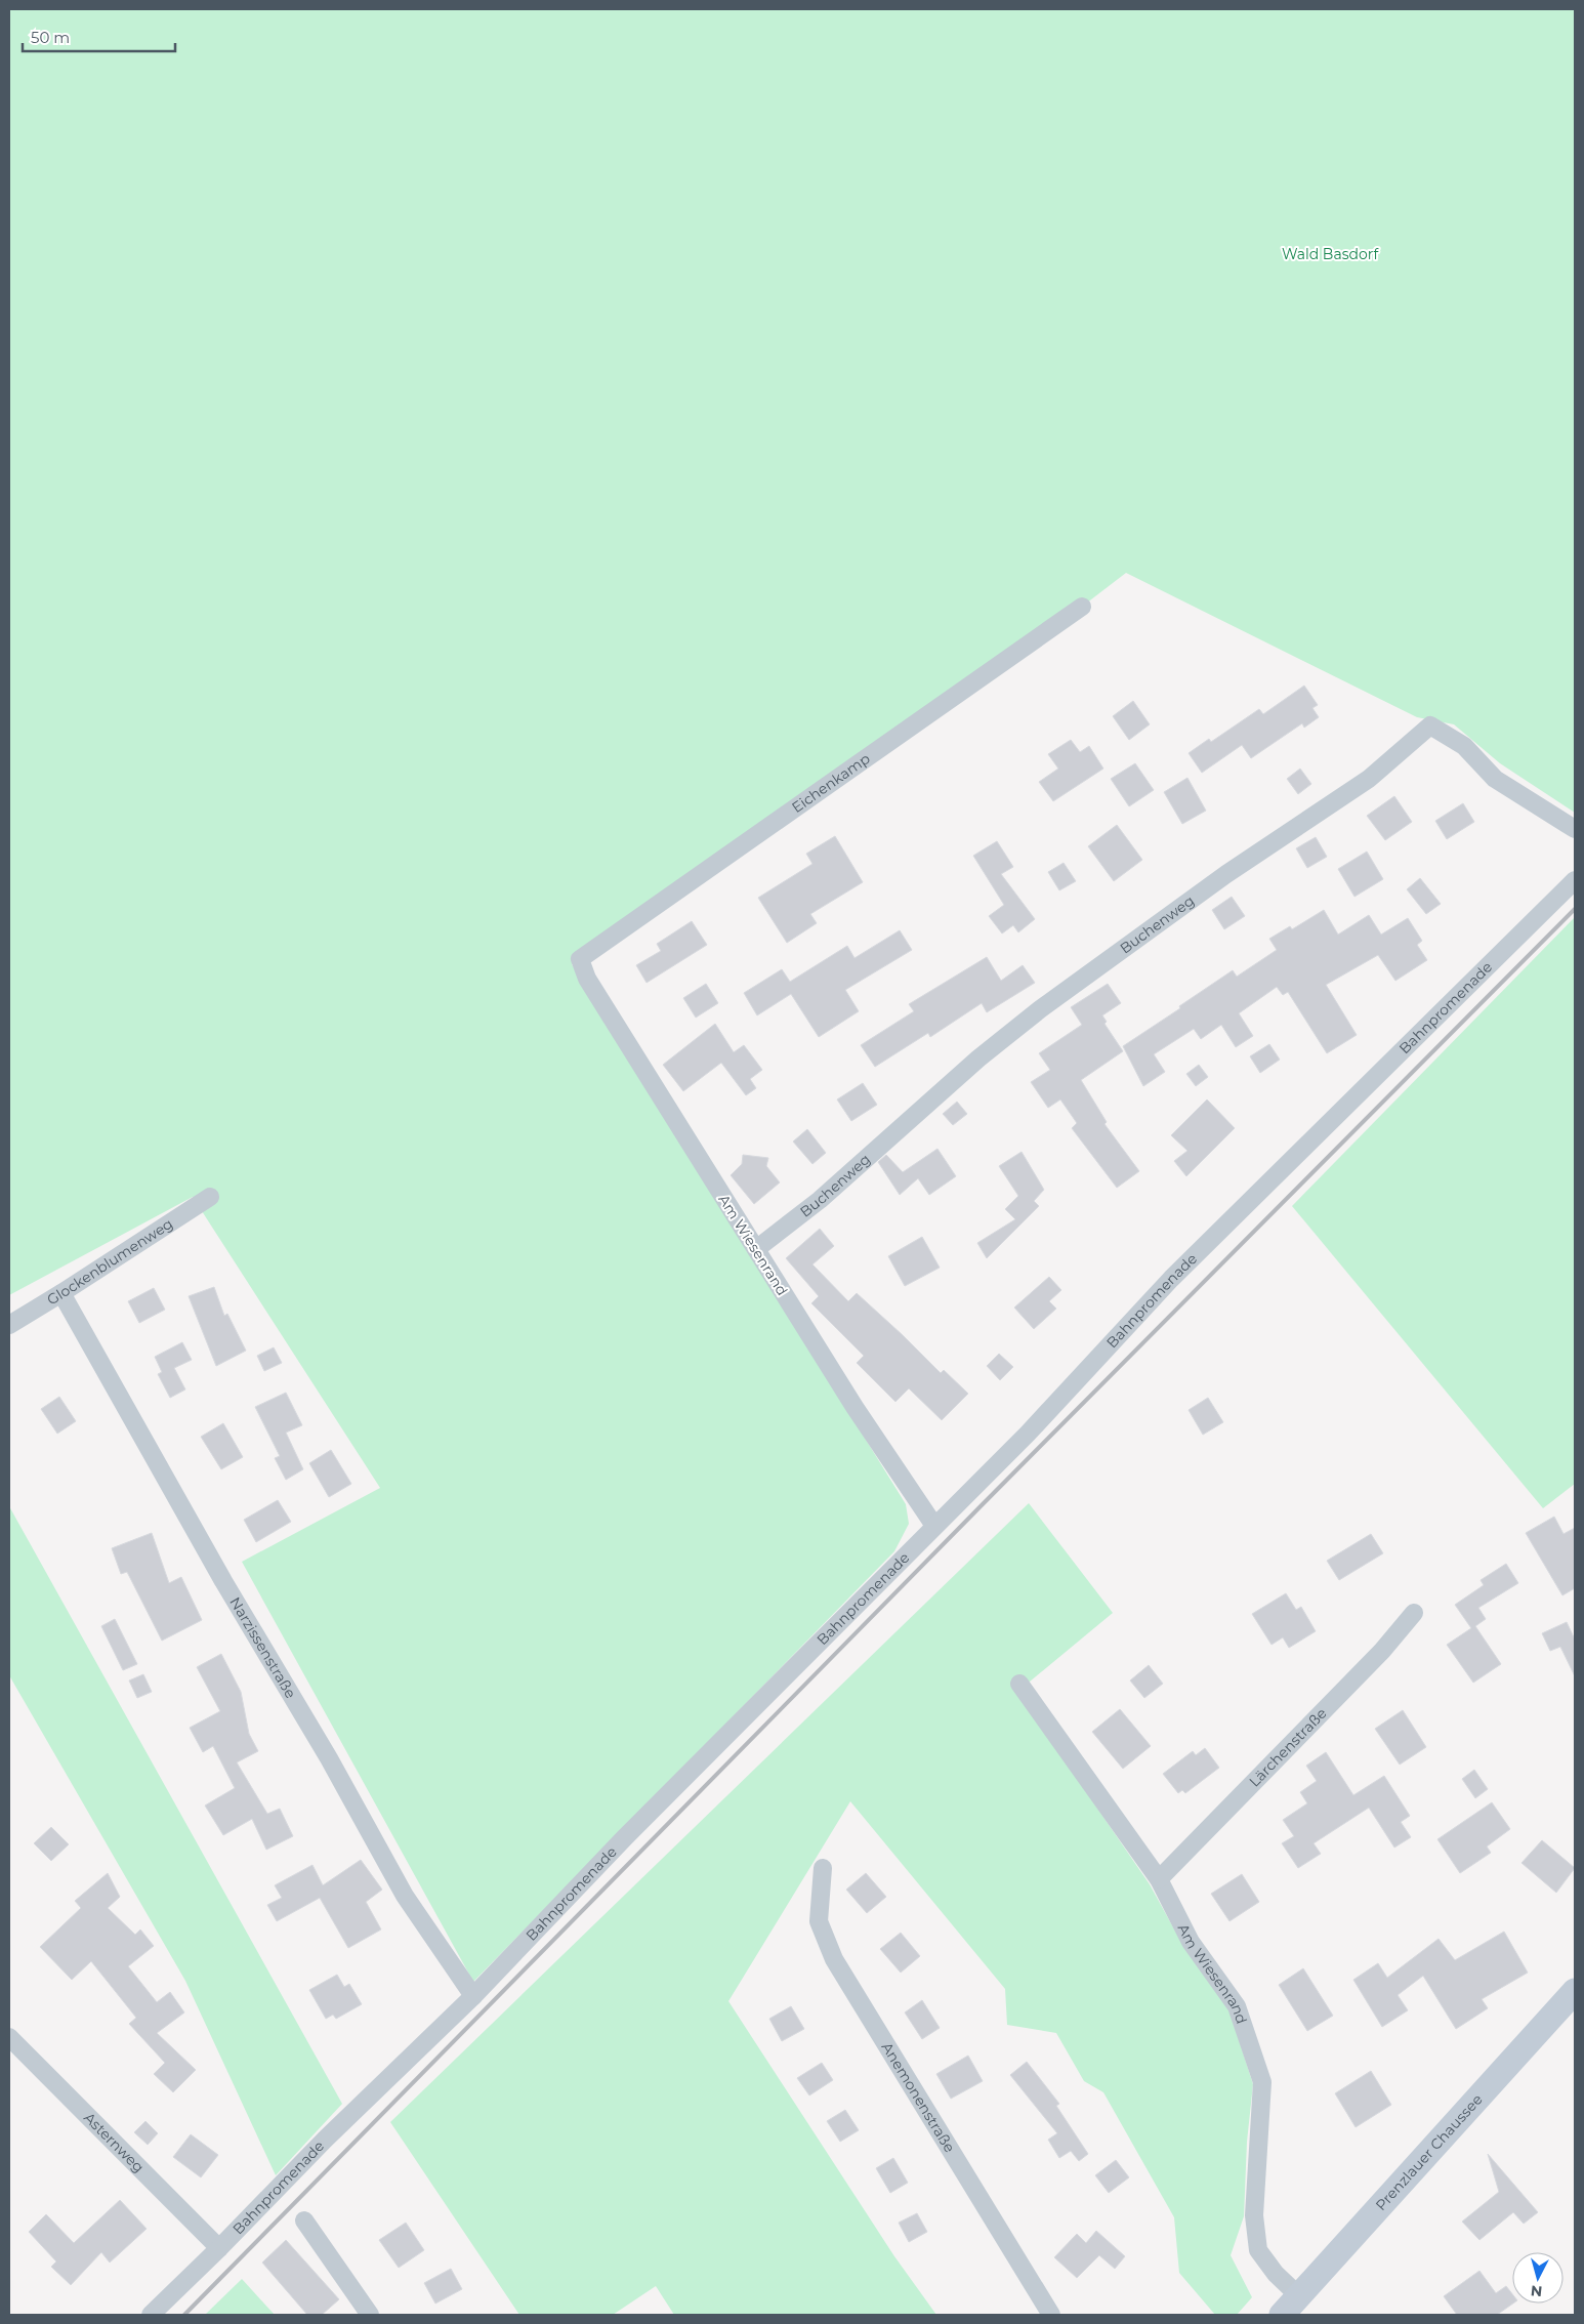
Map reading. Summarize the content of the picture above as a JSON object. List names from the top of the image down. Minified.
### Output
{"streets":{"main road":["Prenzlauer Chaussee"],"street":["Eichenkamp","Buchenweg","Bahnpromenade","Am Wiesenrand","Glockenblumenweg","Narzissenstraße","Lärchenstraße","Anemonenstraße","Asternweg"]},"crossings":[["Eichenkamp","Am Wiesenrand"],["Buchenweg","Am Wiesenrand"],["Bahnpromenade","Am Wiesenrand"],["Bahnpromenade","Narzissenstraße"],["Bahnpromenade","Asternweg"],["Am Wiesenrand","Lärchenstraße"],["Am Wiesenrand","Prenzlauer Chaussee"],["Glockenblumenweg","Narzissenstraße"]],"parks":["Wald Basdorf"],"scale_bar":"50 m","north":"bottom"}
